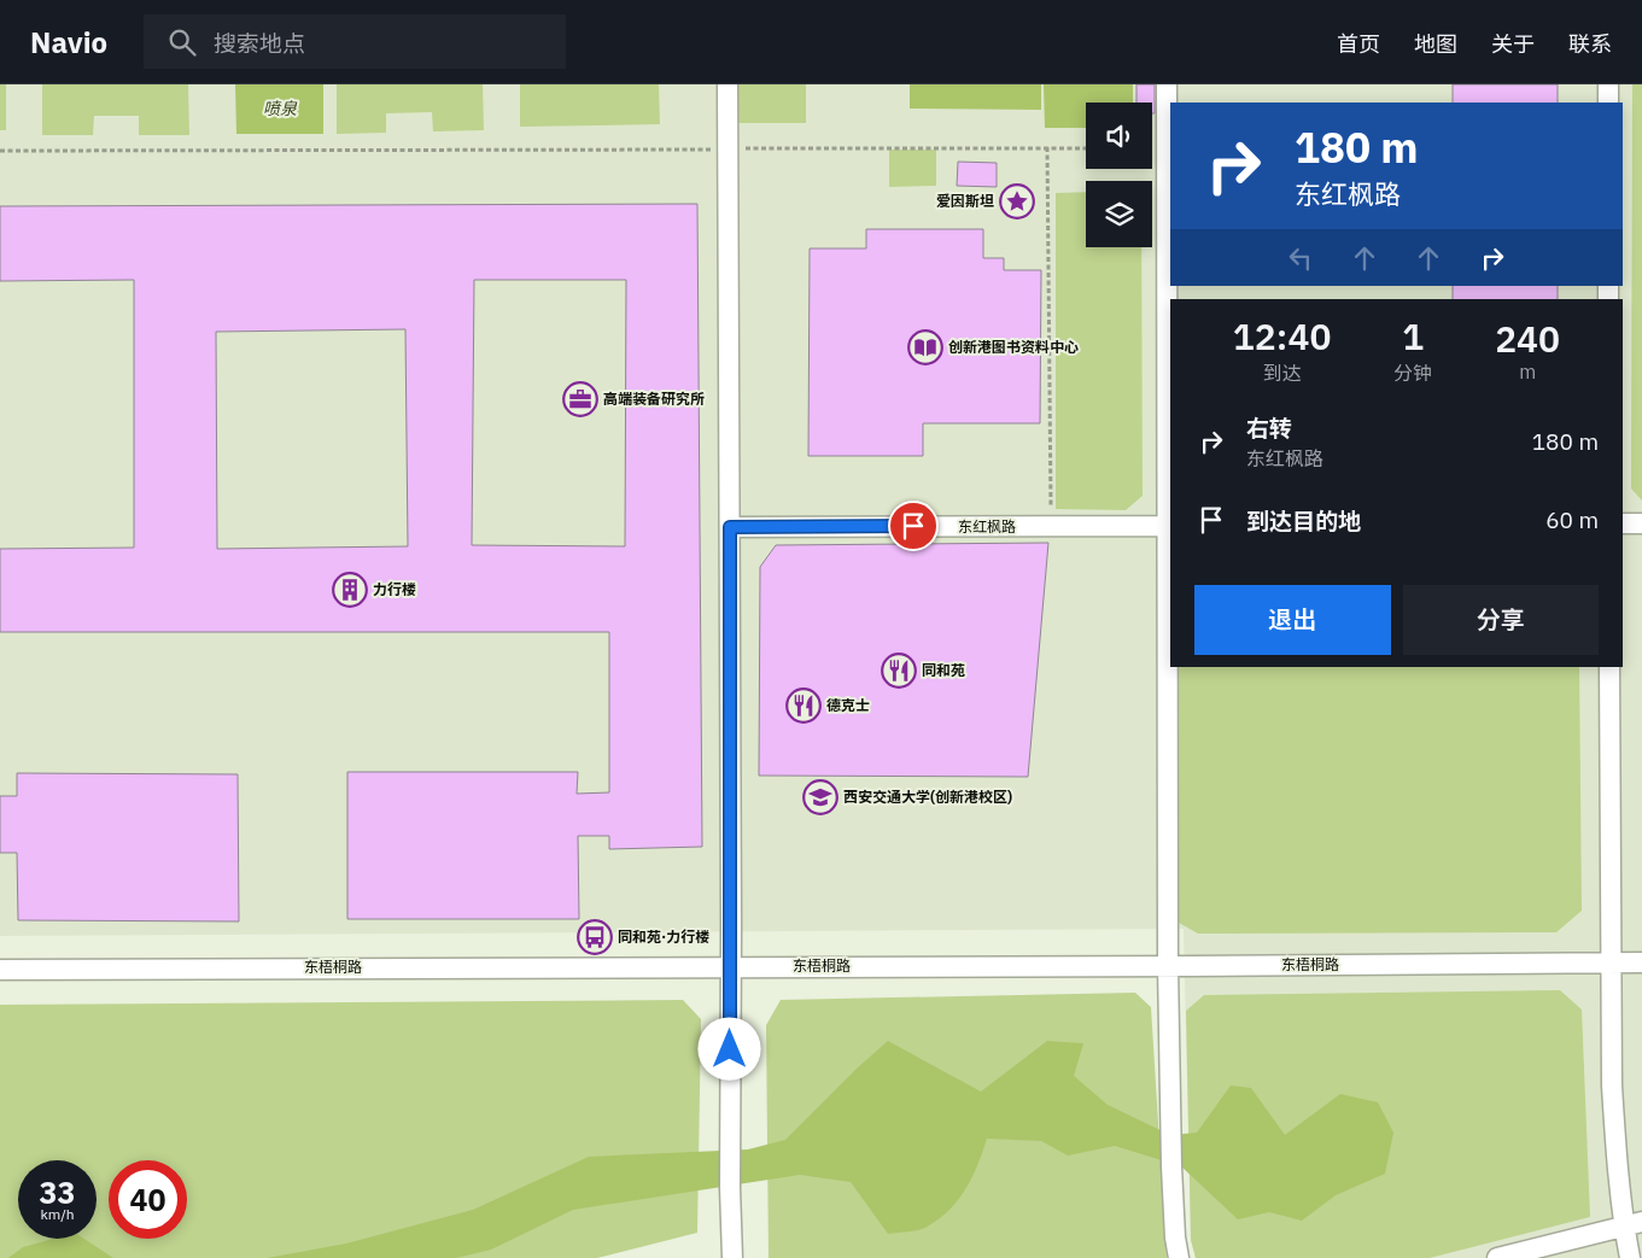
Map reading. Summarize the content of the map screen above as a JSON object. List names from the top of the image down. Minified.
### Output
{"streets":{"street":["东红枫路","东梧桐路"]},"water":["喷泉"],"places":{"place":["爱因斯坦"],"library":["创新港图书资料中心"],"office":["高端装备研究所"],"building":["力行楼"],"restaurant":["同和苑","德克士"],"school or university":["西安交通大学(创新港校区)"],"bus stop":["同和苑·力行楼"]},"page":{"header":"Navio","search":"搜索地点","nav":["首页","地图","关于","联系"],"turn":["180 m","东红枫路"],"eta":["12:40","到达","1","分钟","240","m"],"list":[{"name":"右转","note":"东红枫路","value":"180 m"},{"name":"到达目的地","value":"60 m"}],"buttons":["退出","分享"],"speed":"33 km/h","limit":"40"}}
